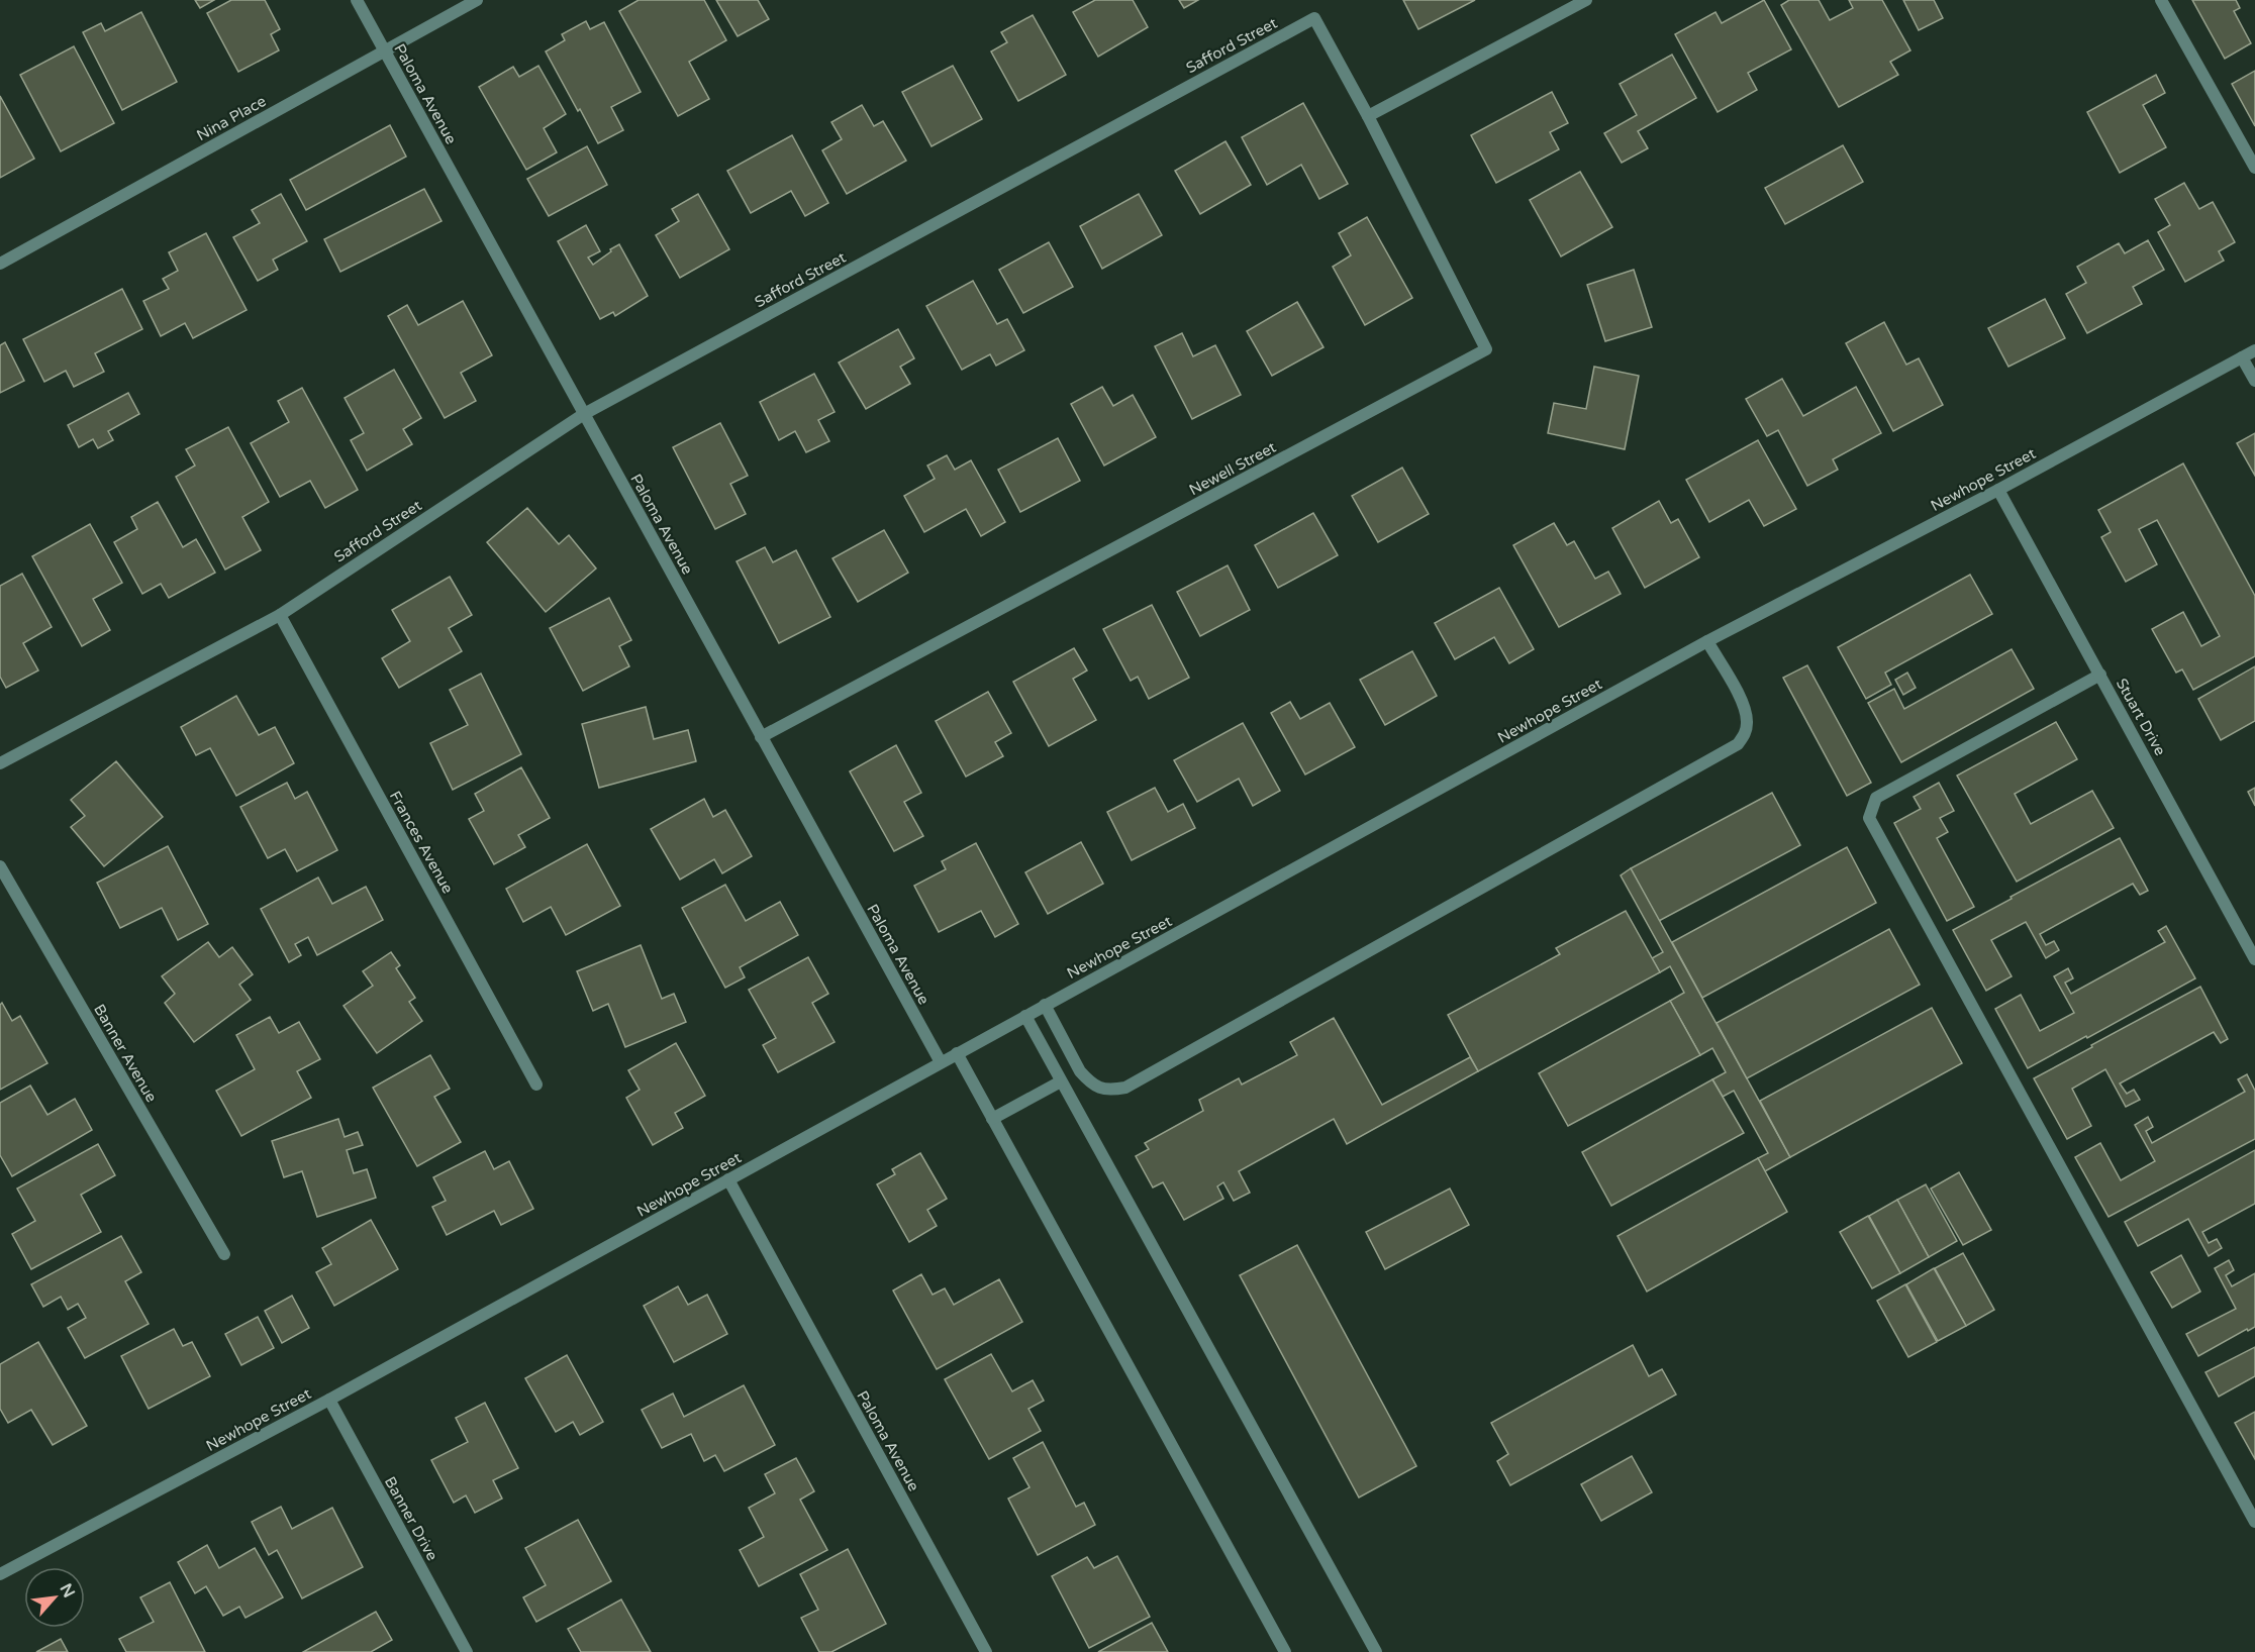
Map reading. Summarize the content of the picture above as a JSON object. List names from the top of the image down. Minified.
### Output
{"streets":{"street":["Safford Street","Paloma Avenue","Nina Place","Newell Street","Newhope Street","Stuart Drive","Frances Avenue","Banner Avenue","Banner Drive"]},"crossings":[["Safford Street","Paloma Avenue"],["Safford Street","Newell Street"],["Safford Street","Frances Avenue"],["Paloma Avenue","Nina Place"],["Paloma Avenue","Newell Street"],["Paloma Avenue","Newhope Street"],["Newhope Street","Stuart Drive"],["Newhope Street","Banner Drive"]],"north":"top right"}
